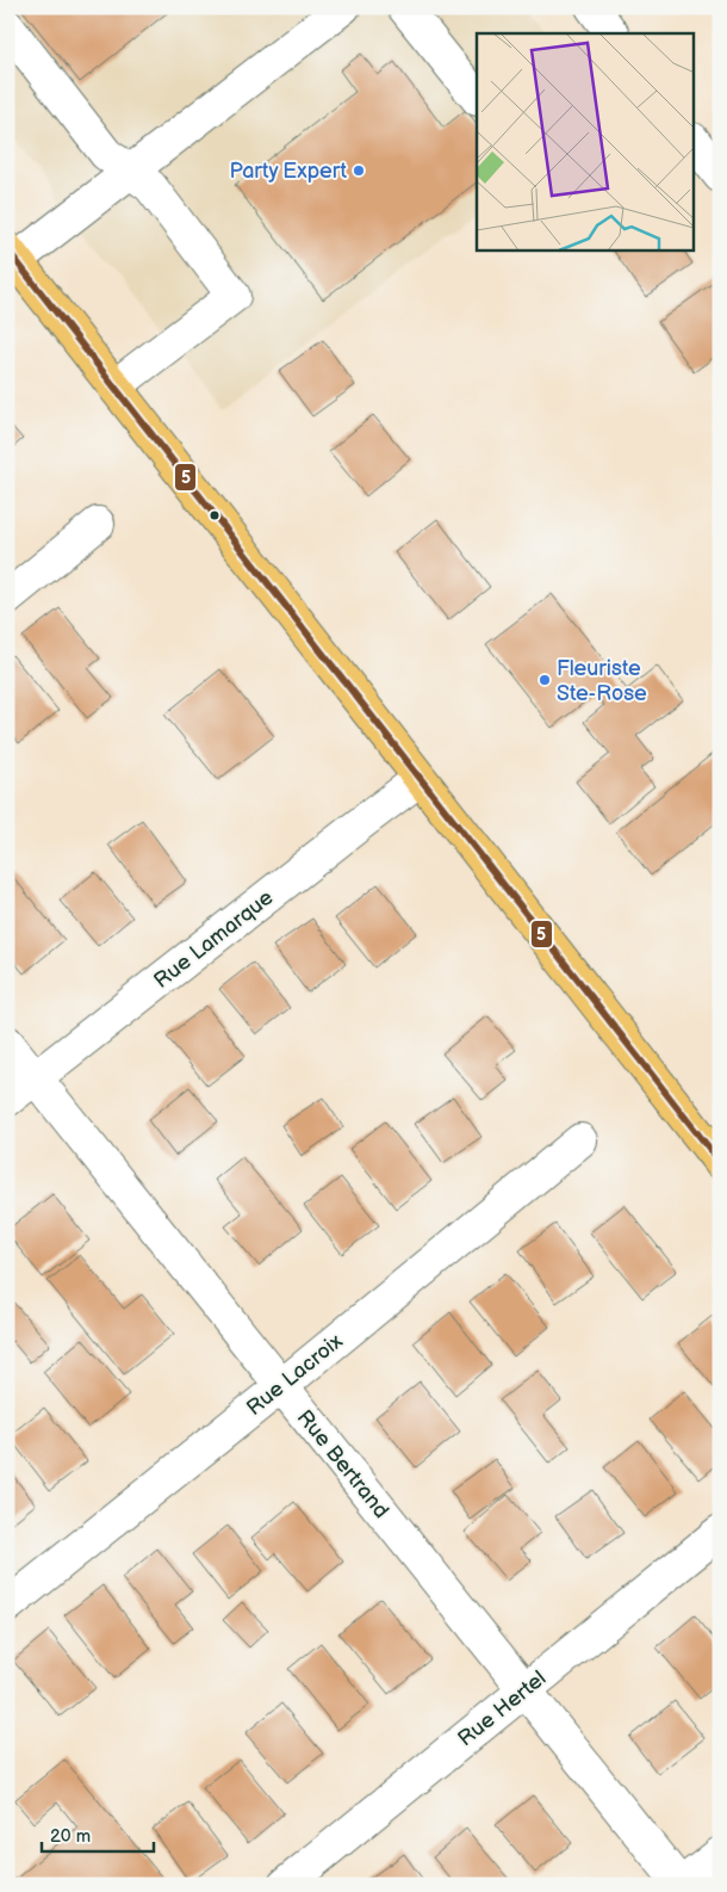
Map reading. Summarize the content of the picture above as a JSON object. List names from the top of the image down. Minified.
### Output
{"streets":{"street":["Rue Lamarque","Rue Lacroix","Rue Bertrand","Rue Hertel"]},"crossings":[["Rue Lamarque","Rue Bertrand"],["Rue Lacroix","Rue Bertrand"],["Rue Bertrand","Rue Hertel"]],"places":["Party Expert","Fleuriste Ste-Rose"],"lines":["transit line 5"],"scale_bar":"20 m"}
